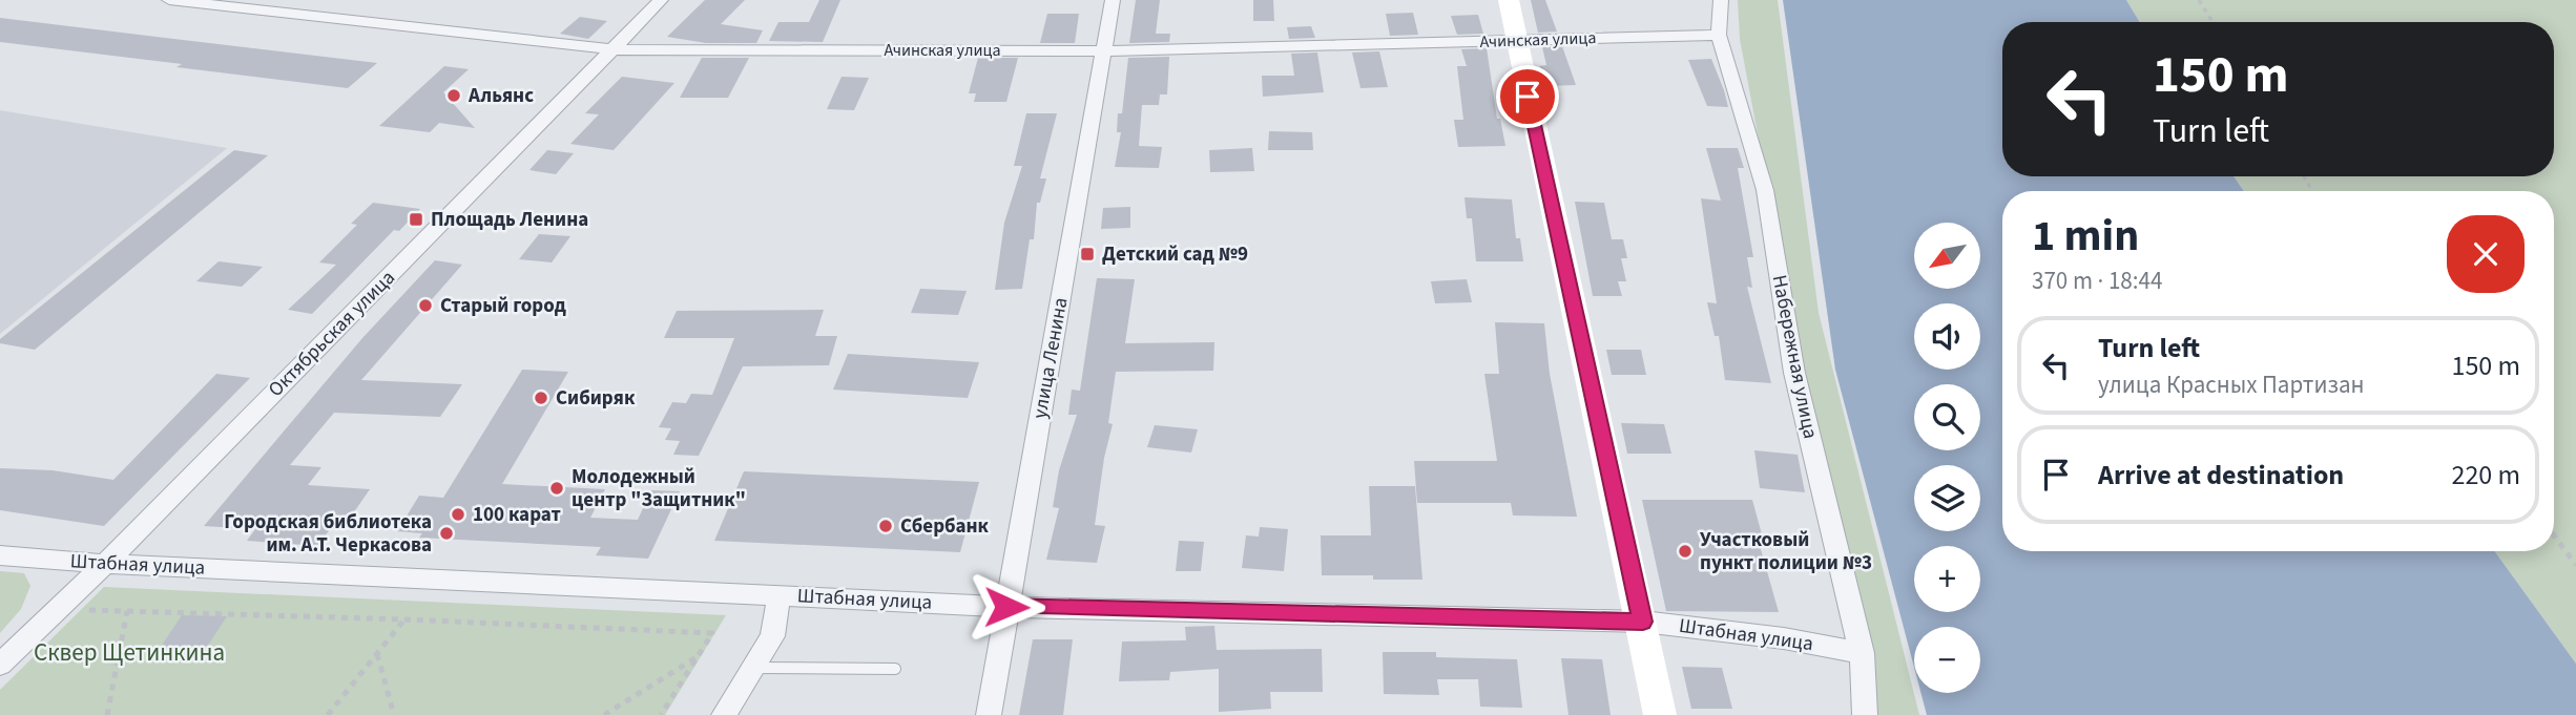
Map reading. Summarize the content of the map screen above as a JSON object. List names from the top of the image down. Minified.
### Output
{"streets":{"street":["Ачинская улица","Октябрьская улица","Набережная улица","улица Ленина","Штабная улица"]},"crossings":[["Ачинская улица","Октябрьская улица"],["Ачинская улица","Набережная улица"],["Ачинская улица","улица Ленина"],["Октябрьская улица","Штабная улица"],["Набережная улица","Штабная улица"],["улица Ленина","Штабная улица"]],"parks":["Сквер Щетинкина"],"places":{"other":["Альянс","Старый город","Сибиряк","Молодежный центр \"Защитник\"","100 карат","Сбербанк","Городская библиотека им. А.Т. Черкасова","Участковый пункт полиции №3"],"transit":["Площадь Ленина","Детский сад №9"]},"north":"bottom left","page":{"turn":["150 m","Turn left"],"heading":["1 min","370 m · 18:44"],"map_buttons":["+","−"],"list":[{"name":"Turn left","note":"улица Красных Партизан","value":"150 m"},{"name":"Arrive at destination","value":"220 m"}]}}
